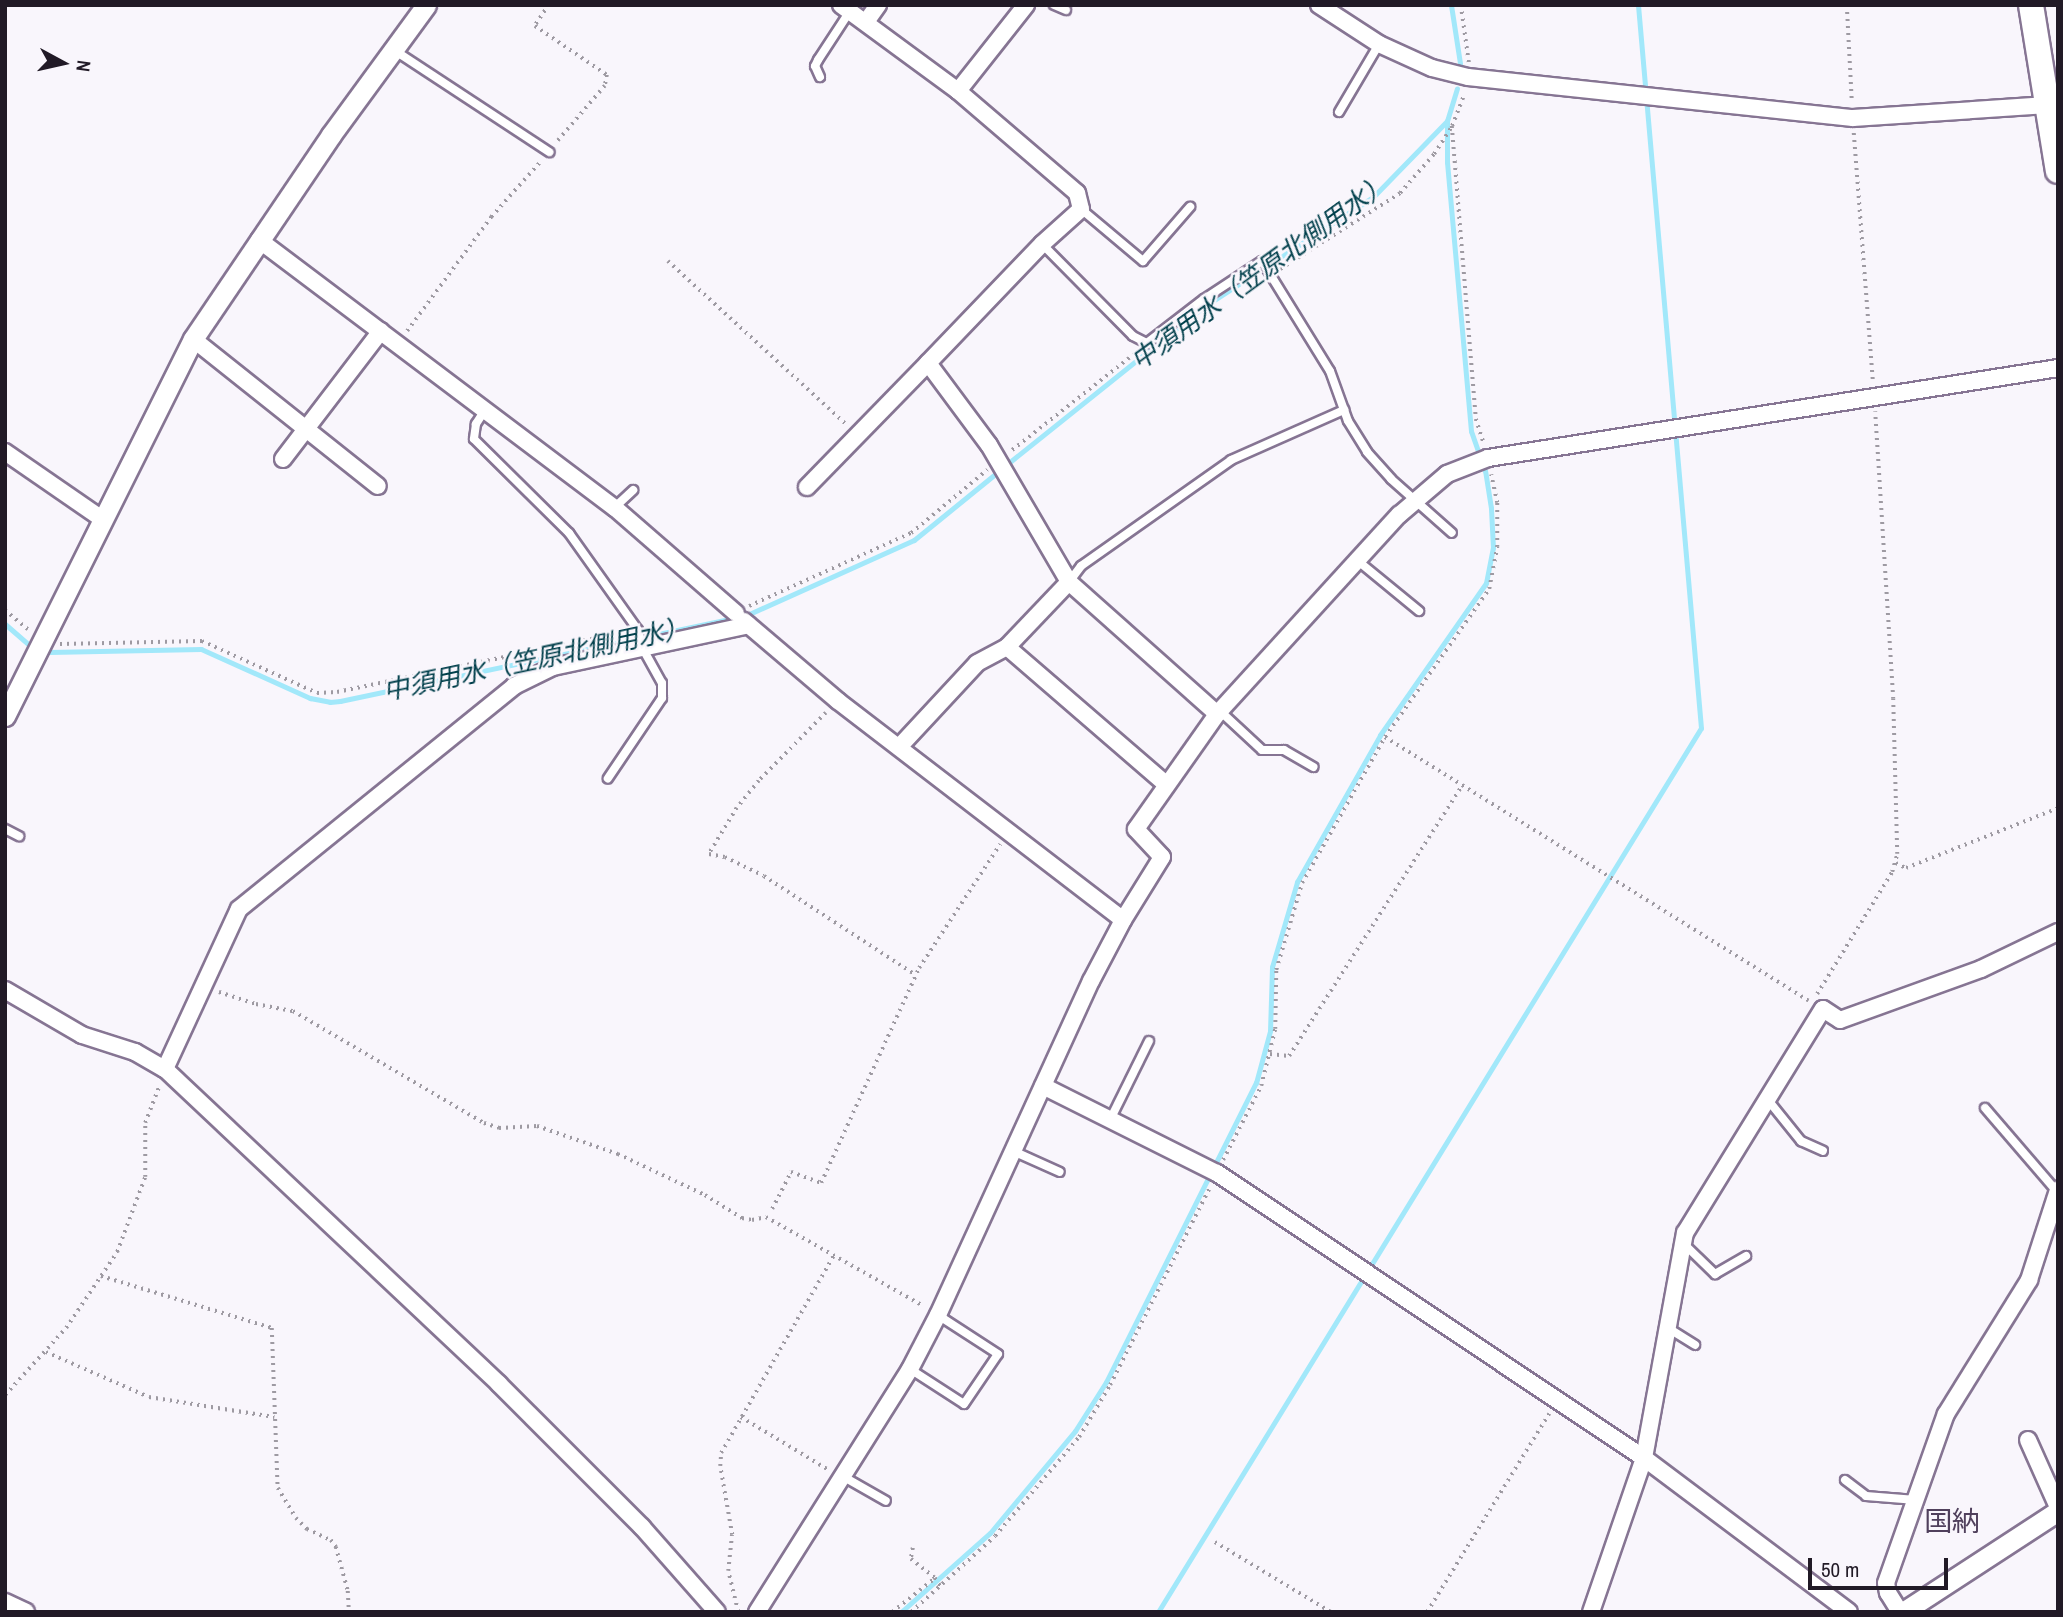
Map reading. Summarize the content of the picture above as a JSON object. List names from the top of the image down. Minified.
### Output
{"districts":["国納"],"water":["中須用水（笠原北側用水）"],"scale_bar":"50 m","north":"right"}
